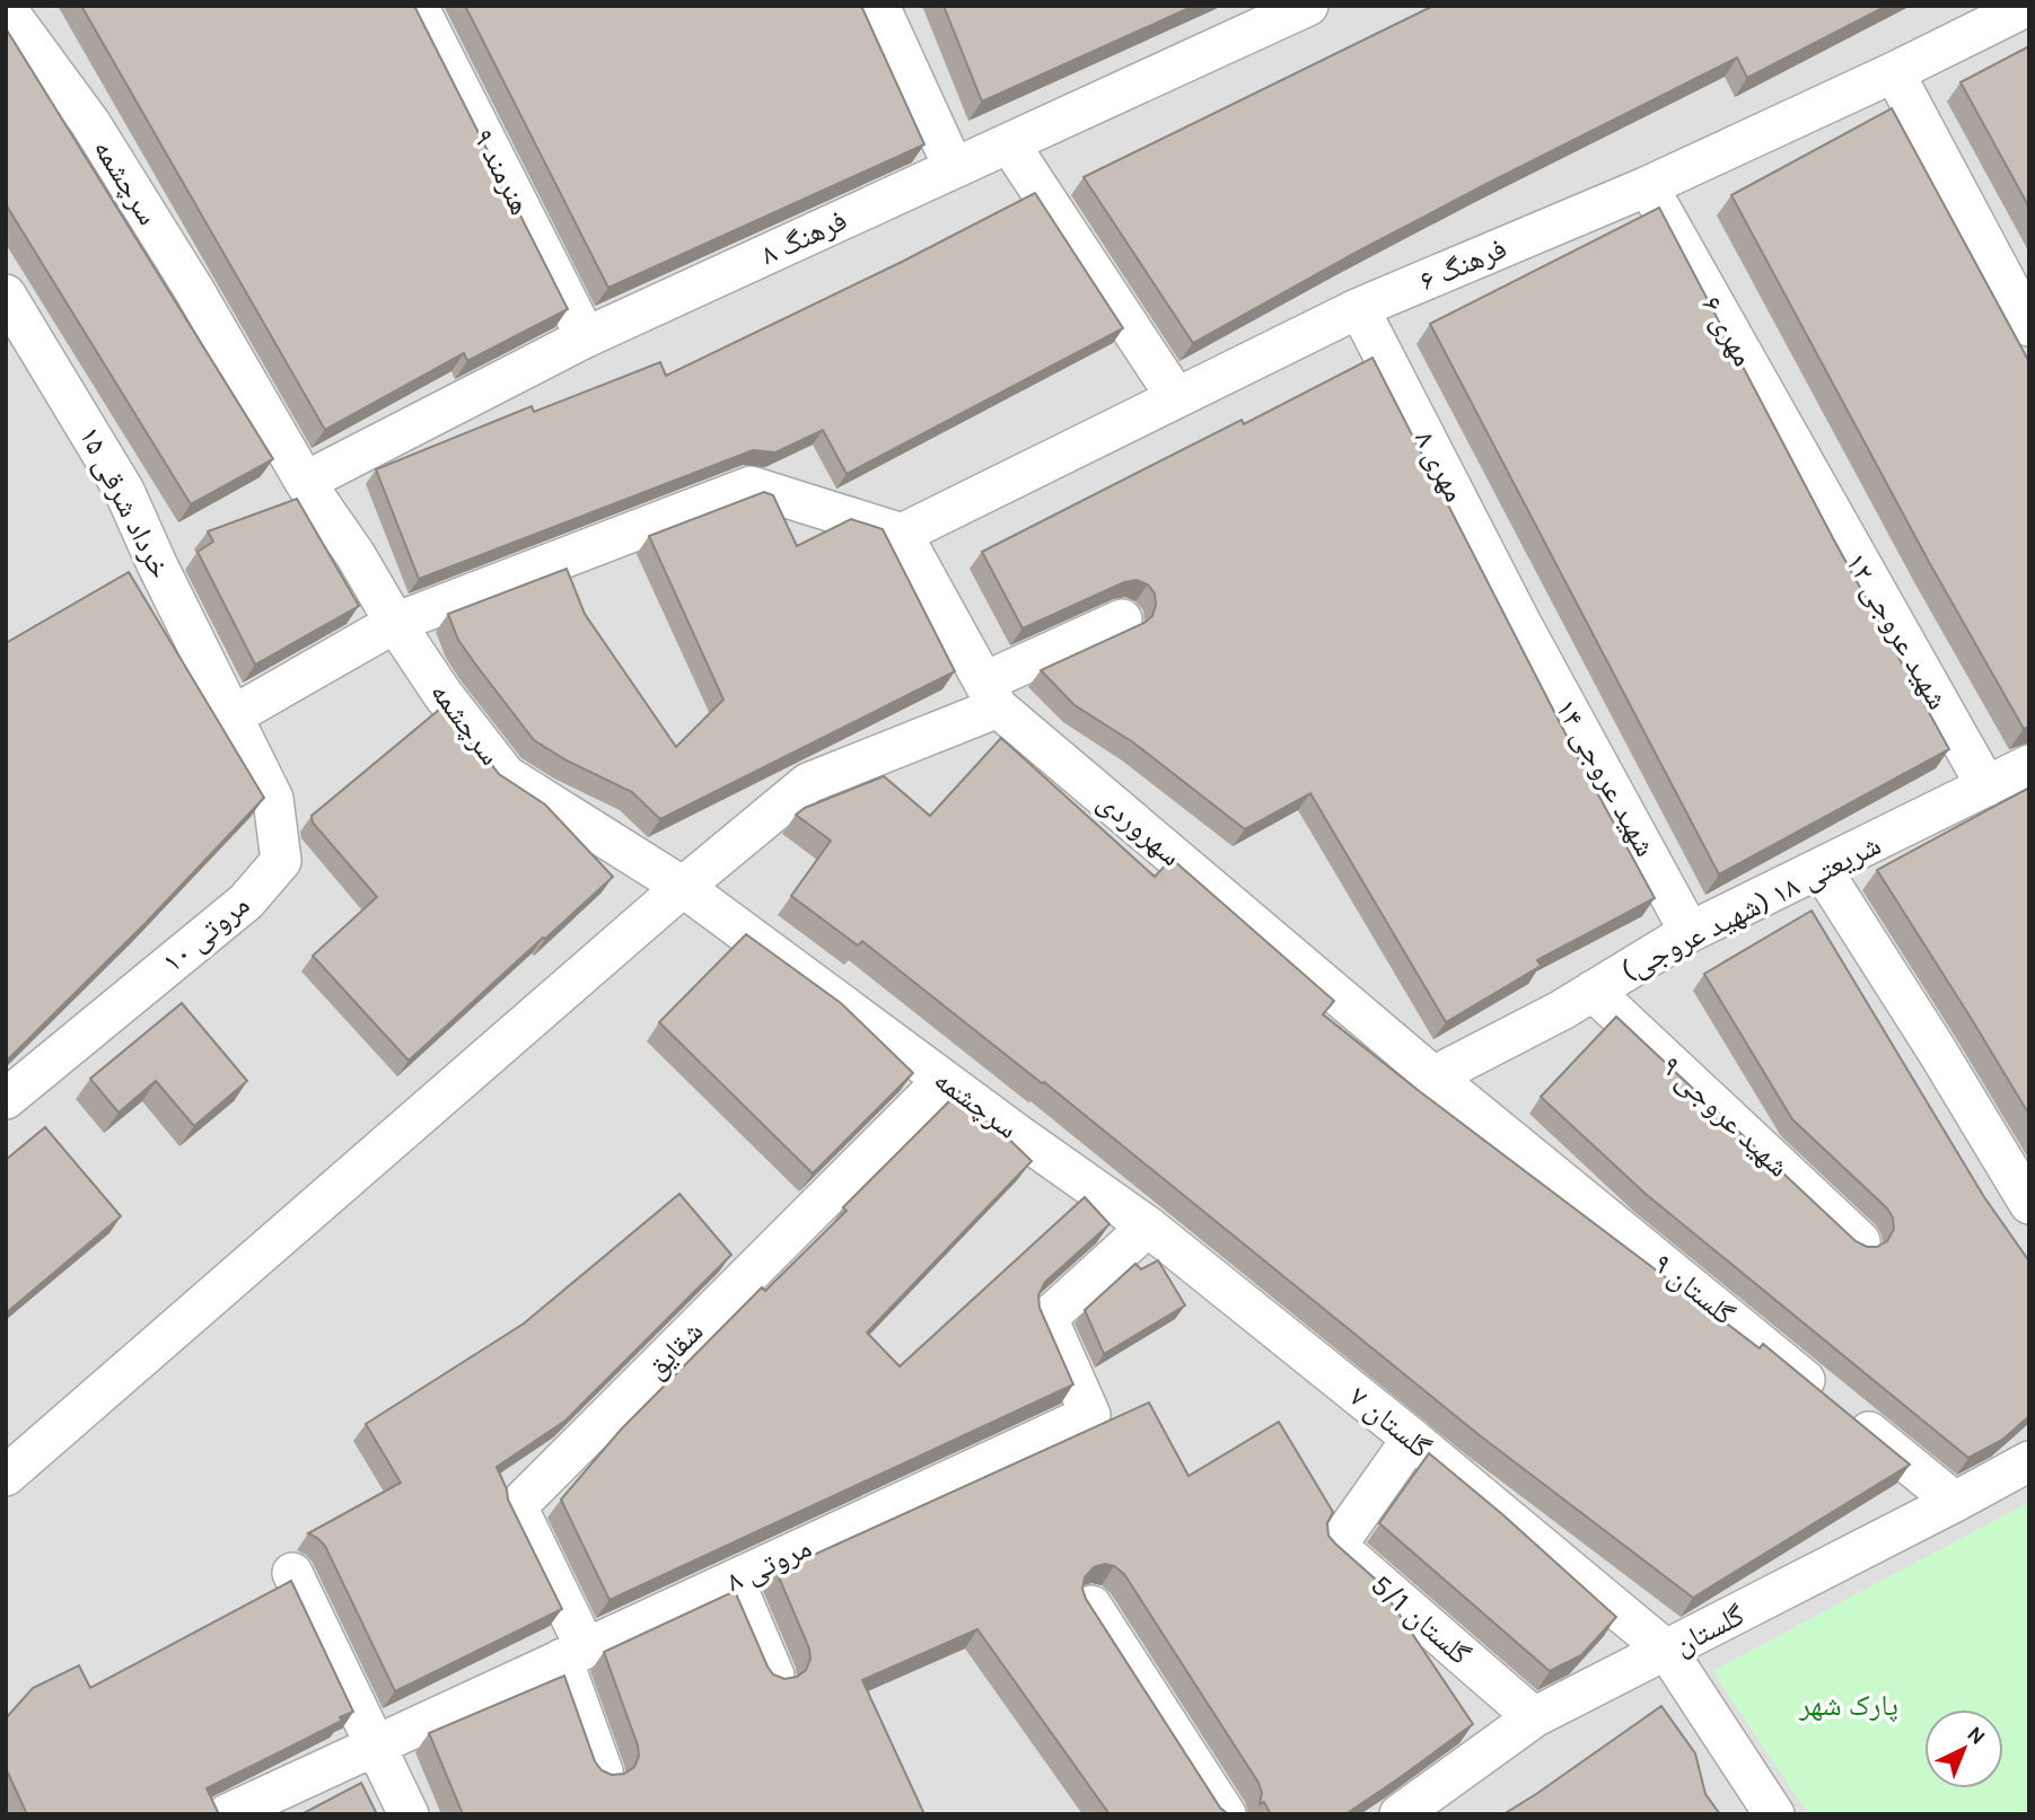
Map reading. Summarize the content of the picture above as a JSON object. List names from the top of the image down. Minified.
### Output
{"streets":{"street":["هنرمند ۹","سرچشمه","فرهنگ ۸","فرهنگ ۶","مهری ۶","مهری ۸","۱۵ خرداد شرقی","شهید عروجی ۱۲","شهید عروجی ۱۴","سهروردی","شریعتی ۱۸ (شهید عروجی)","مروتی ۱۰","شهید عروجی ۹","گلستان ۹","شقایق","گلستان ۷","مروتی ۸","گلستان 5/1","گلستان"]},"crossings":[["هنرمند ۹","فرهنگ ۸"],["سرچشمه","فرهنگ ۸"],["سرچشمه","شقایق"],["سرچشمه","گلستان ۷"],["سرچشمه","مروتی ۸"],["فرهنگ ۶","مهری ۶"],["فرهنگ ۶","مهری ۸"],["فرهنگ ۶","سهروردی"],["مهری ۶","شهید عروجی ۱۲"],["مهری ۸","شهید عروجی ۱۴"],["۱۵ خرداد شرقی","مروتی ۱۰"],["شهید عروجی ۱۲","شریعتی ۱۸ (شهید عروجی)"],["شهید عروجی ۱۴","شریعتی ۱۸ (شهید عروجی)"],["سهروردی","شریعتی ۱۸ (شهید عروجی)"],["سهروردی","گلستان ۹"],["شریعتی ۱۸ (شهید عروجی)","شهید عروجی ۹"],["شریعتی ۱۸ (شهید عروجی)","گلستان ۹"],["گلستان ۹","گلستان"],["شقایق","مروتی ۸"],["گلستان ۷","مروتی ۸"],["گلستان ۷","گلستان 5/1"],["گلستان ۷","گلستان"],["گلستان 5/1","گلستان"]],"parks":["پارک شهر"],"north":"top right"}
